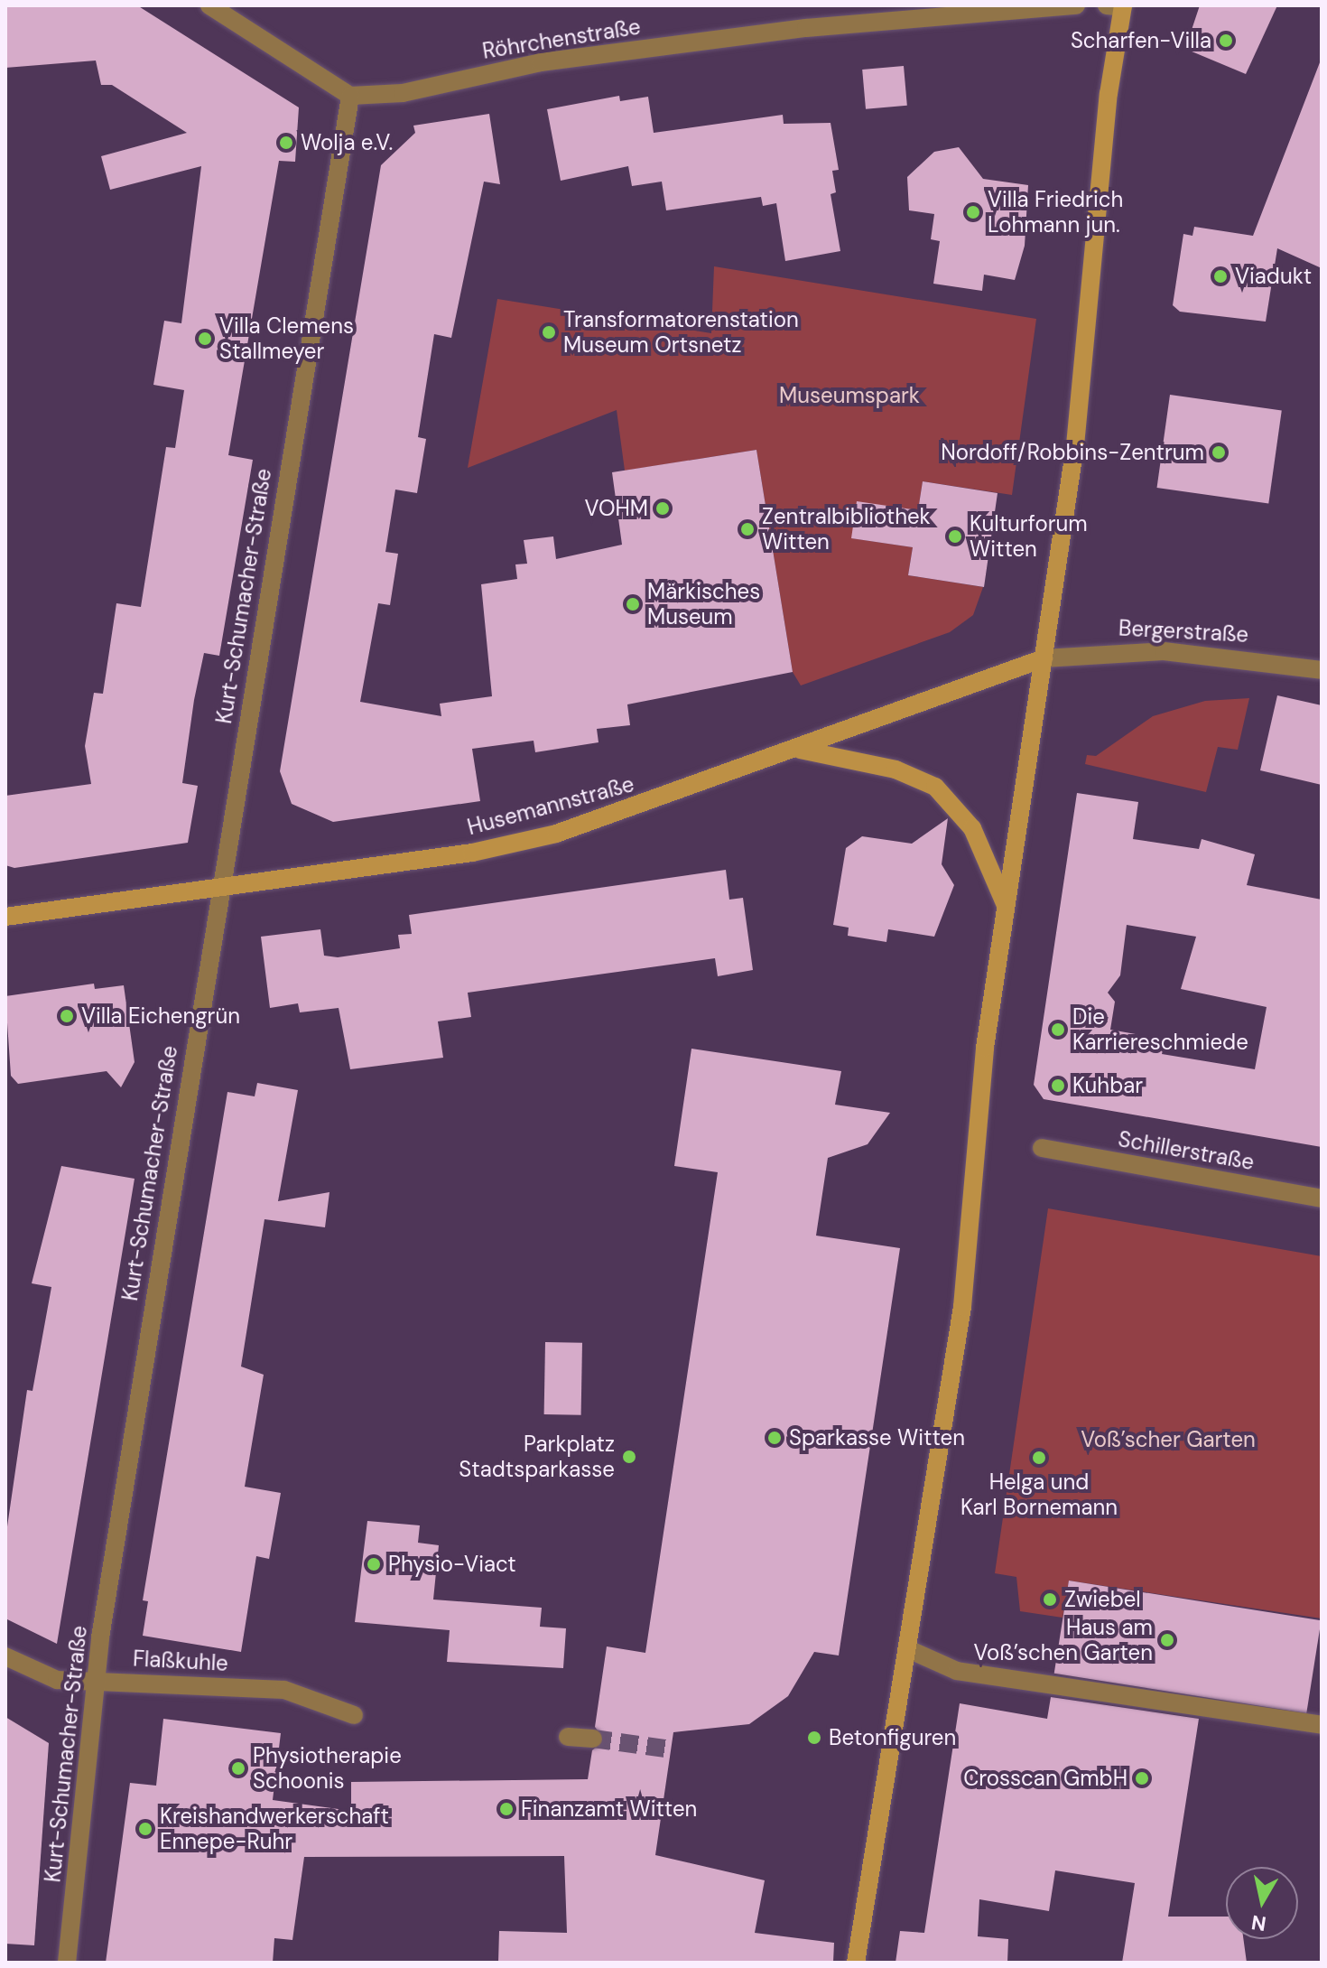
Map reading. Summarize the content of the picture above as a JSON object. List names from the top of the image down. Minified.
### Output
{"streets":{"main road":["Husemannstraße"],"street":["Röhrchenstraße","Kurt-Schumacher-Straße","Bergerstraße","Schillerstraße","Flaßkuhle"]},"crossings":[["Röhrchenstraße","Kurt-Schumacher-Straße"],["Kurt-Schumacher-Straße","Husemannstraße"],["Kurt-Schumacher-Straße","Flaßkuhle"],["Bergerstraße","Husemannstraße"]],"parks":["Museumspark","Voß’scher Garten"],"places":["Scharfen-Villa","Wolja e.V.","Villa Friedrich Lohmann jun.","Viadukt","Transformatorenstation Museum Ortsnetz","Villa Clemens Stallmeyer","Nordoff/Robbins-Zentrum","VOHM","Zentralbibliothek Witten","Kulturforum Witten","Märkisches Museum","Villa Eichengrün","Die Karriereschmiede","Kuhbar","Sparkasse Witten","Parkplatz Stadtsparkasse","Helga und Karl Bornemann","Physio-Viact","Zwiebel","Haus am Voß’schen Garten","Betonfiguren","Physiotherapie Schoonis","Crosscan GmbH","Finanzamt Witten","Kreishandwerkerschaft Ennepe-Ruhr"],"north":"bottom"}
